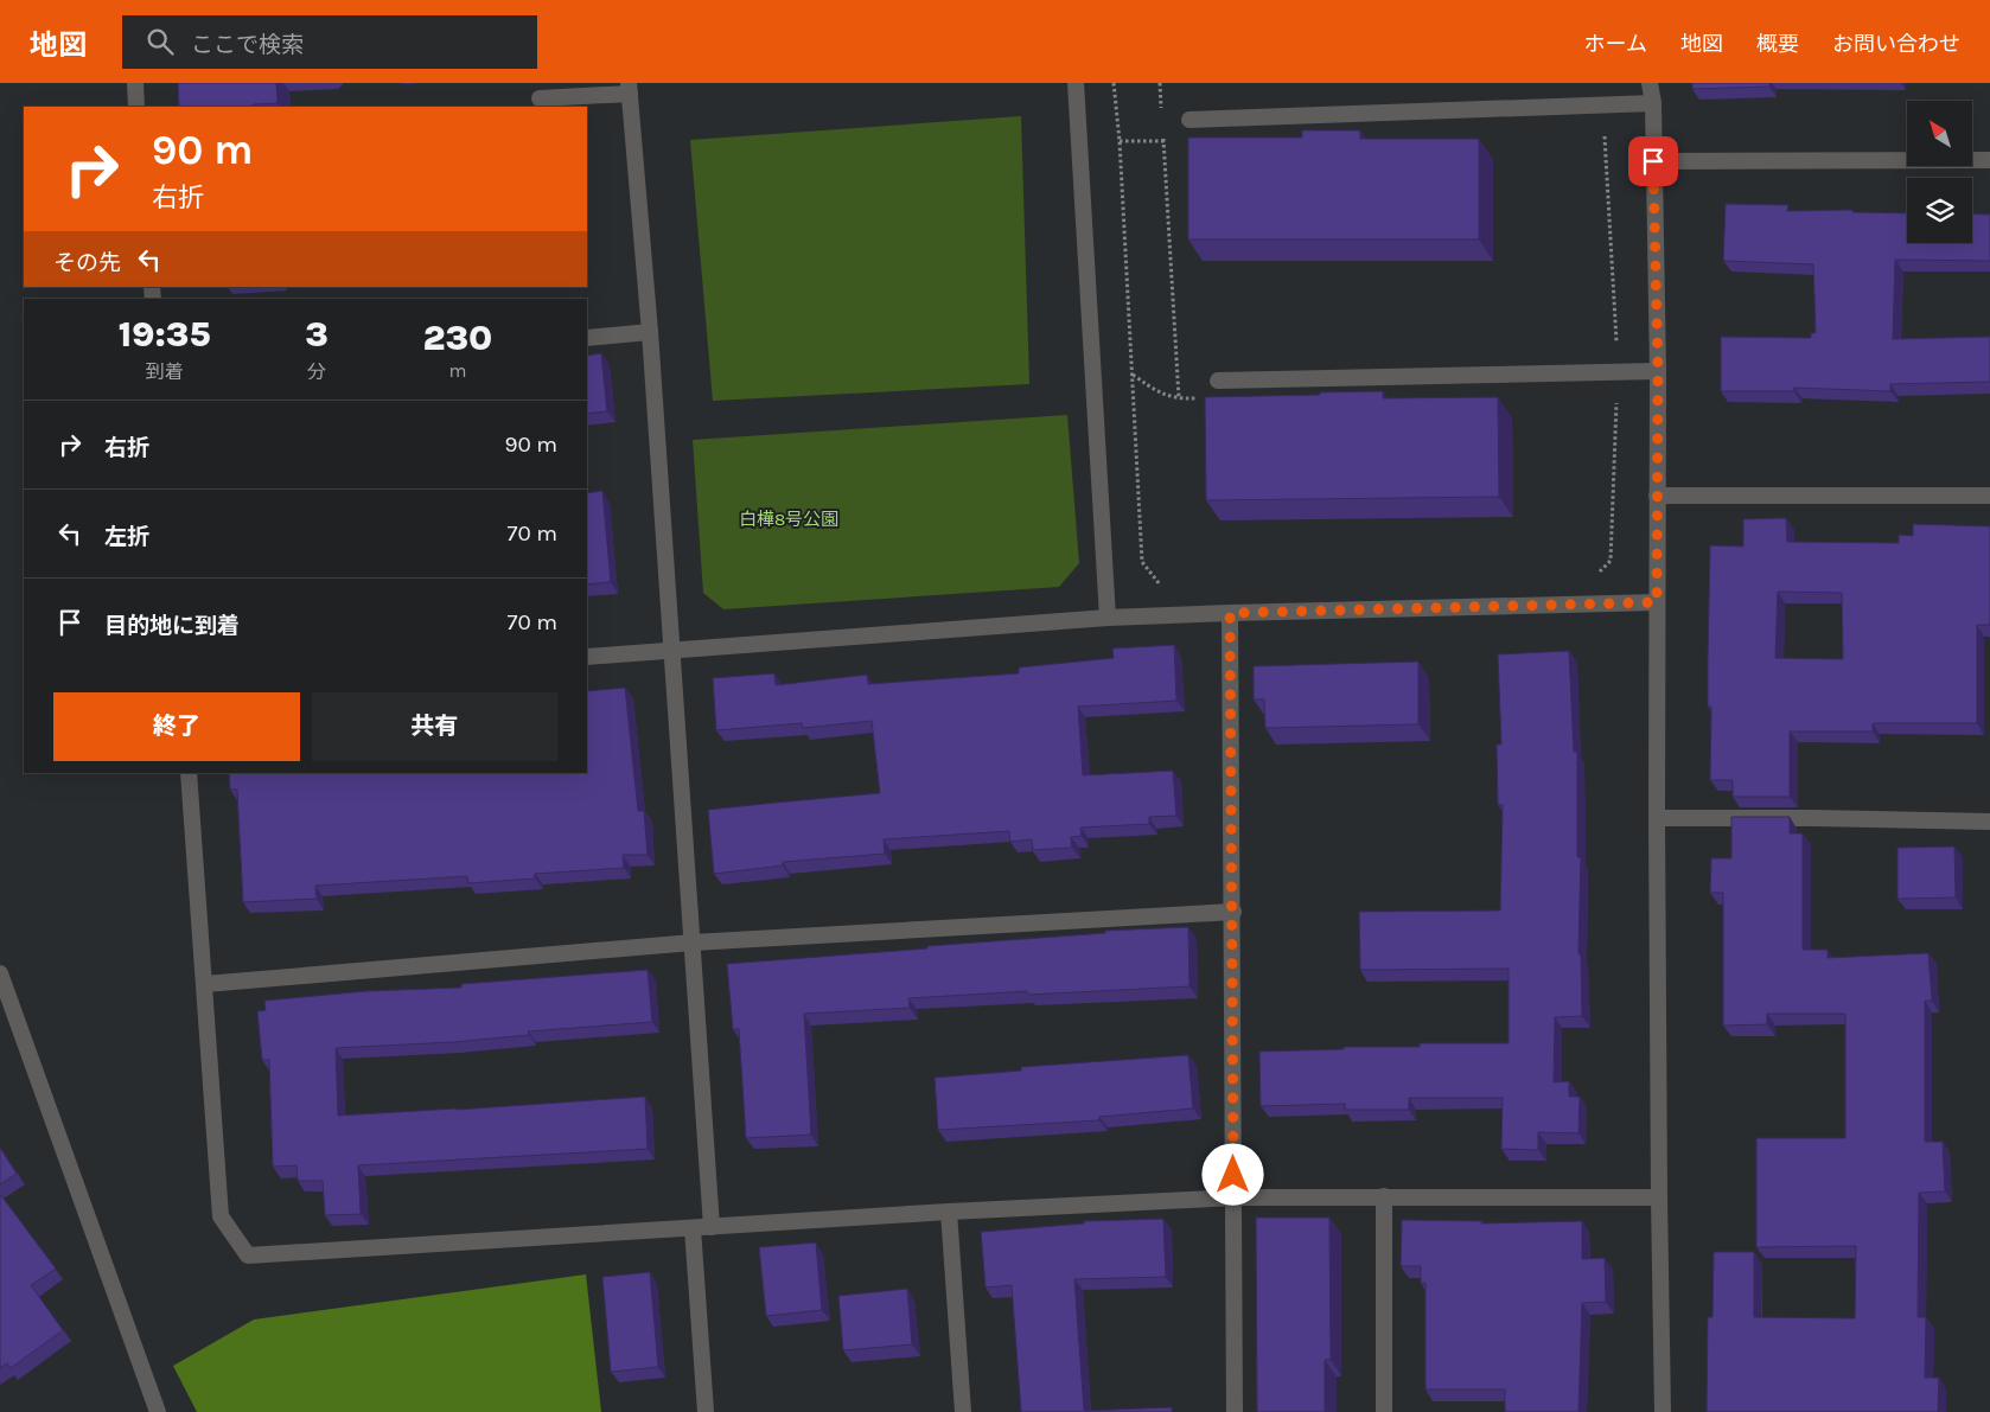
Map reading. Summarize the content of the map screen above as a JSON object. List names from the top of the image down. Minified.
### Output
{"parks":["白樺8号公園"],"north":"top left","page":{"header":"地図","search":"ここで検索","nav":["ホーム","地図","概要","お問い合わせ"],"turn":["90 m","右折"],"then":"その先","eta":["19:35","到着","3","分","230","m"],"list":[{"name":"右折","value":"90 m"},{"name":"左折","value":"70 m"},{"name":"目的地に到着","value":"70 m"}],"buttons":["終了","共有"]}}
